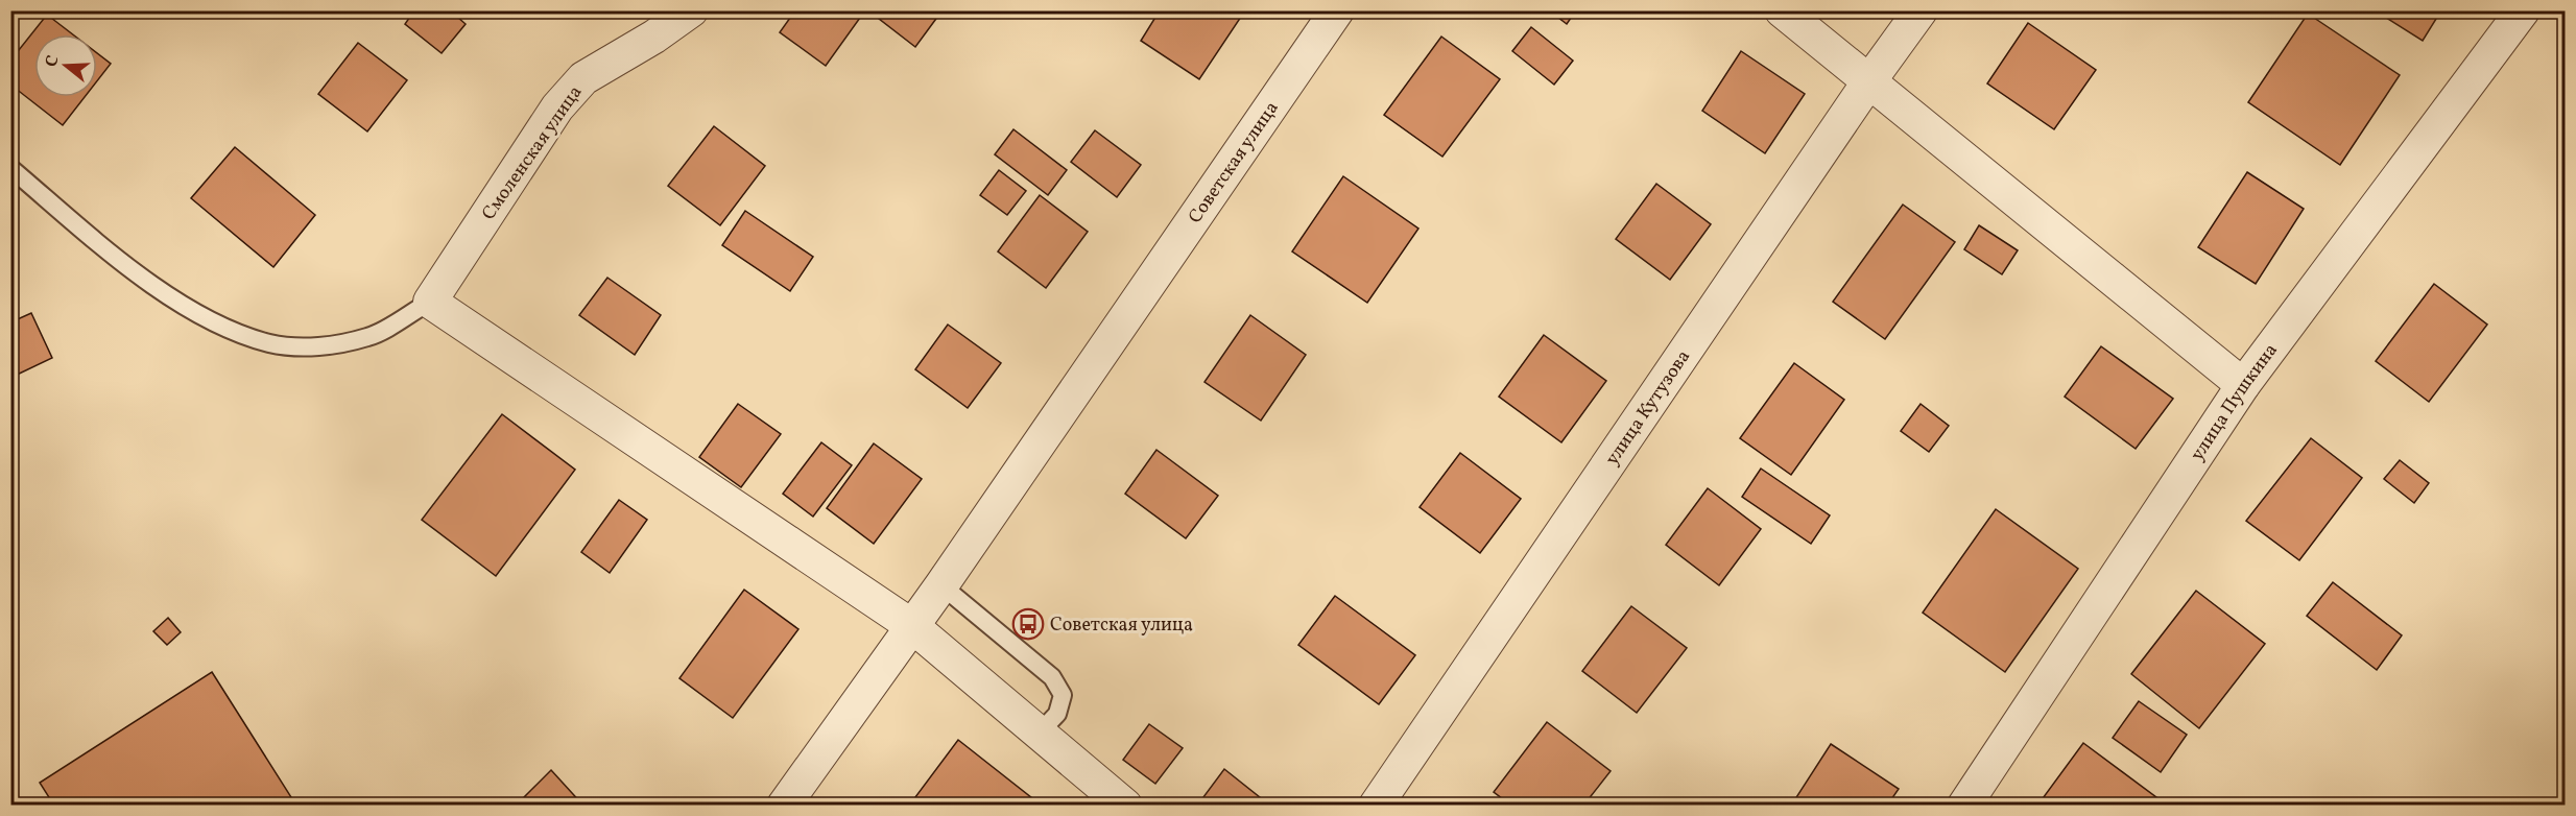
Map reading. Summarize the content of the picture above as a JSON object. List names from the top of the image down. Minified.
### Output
{"streets":{"street":["Смоленская улица","Советская улица","улица Пушкина","улица Кутузова"]},"places":{"bus stop":["Советская улица"]},"north":"left"}
